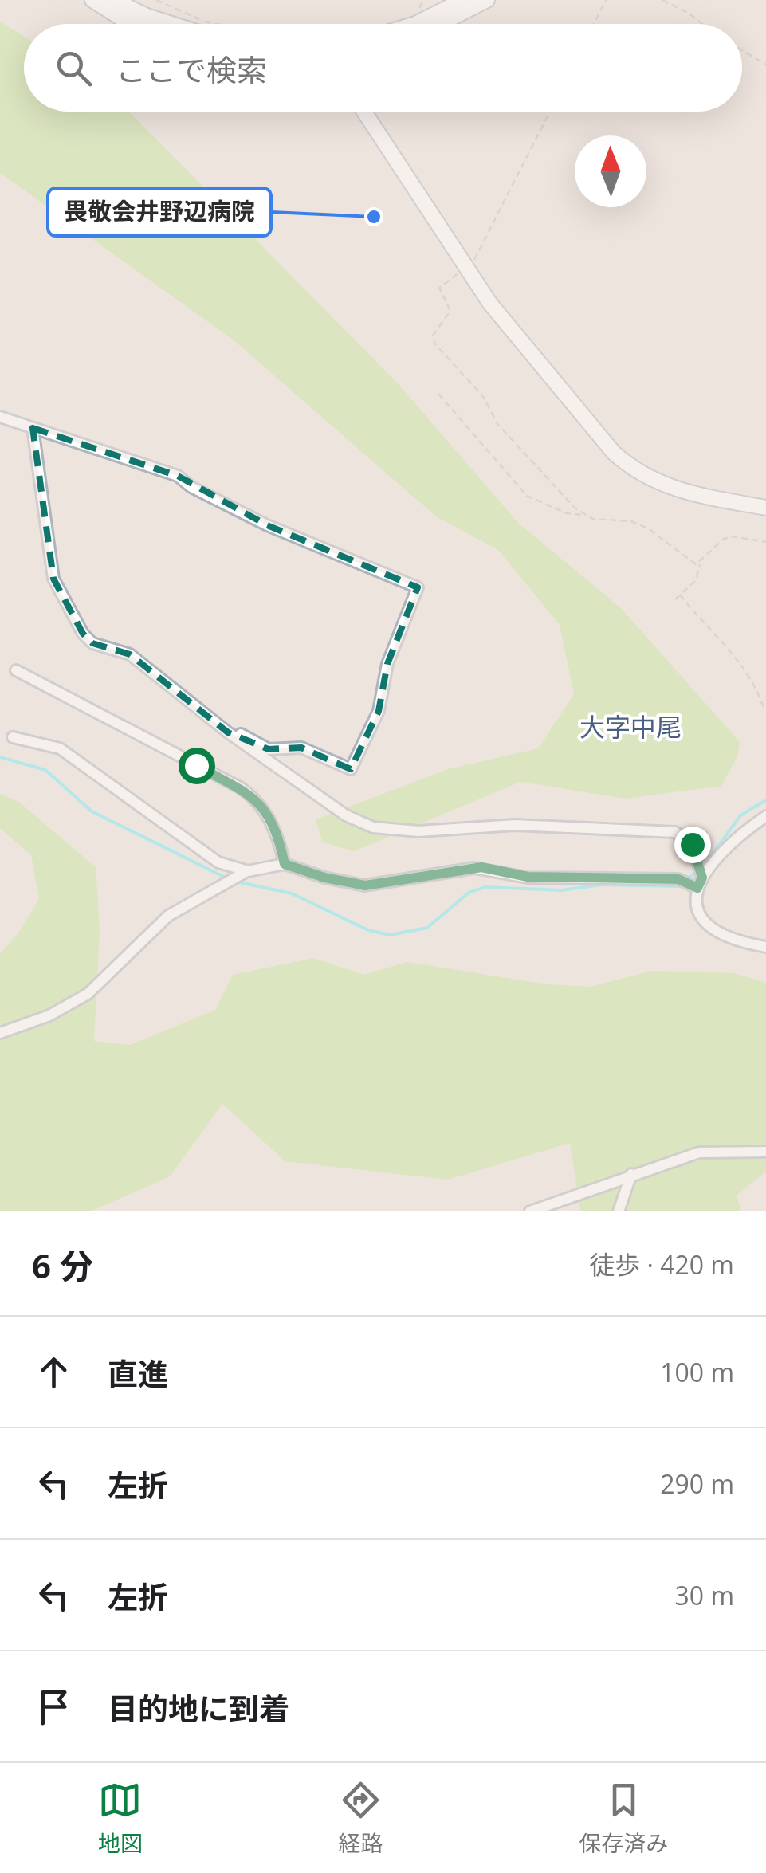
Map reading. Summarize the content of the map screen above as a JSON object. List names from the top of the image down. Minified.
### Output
{"districts":["大字中尾"],"places":["畏敬会井野辺病院"],"north":"top","page":{"search":"ここで検索","heading":["6 分","徒歩 · 420 m"],"list":[["直進","100 m"],["左折","290 m"],["左折","30 m"],"目的地に到着"],"nav":["地図","経路","保存済み"]}}
